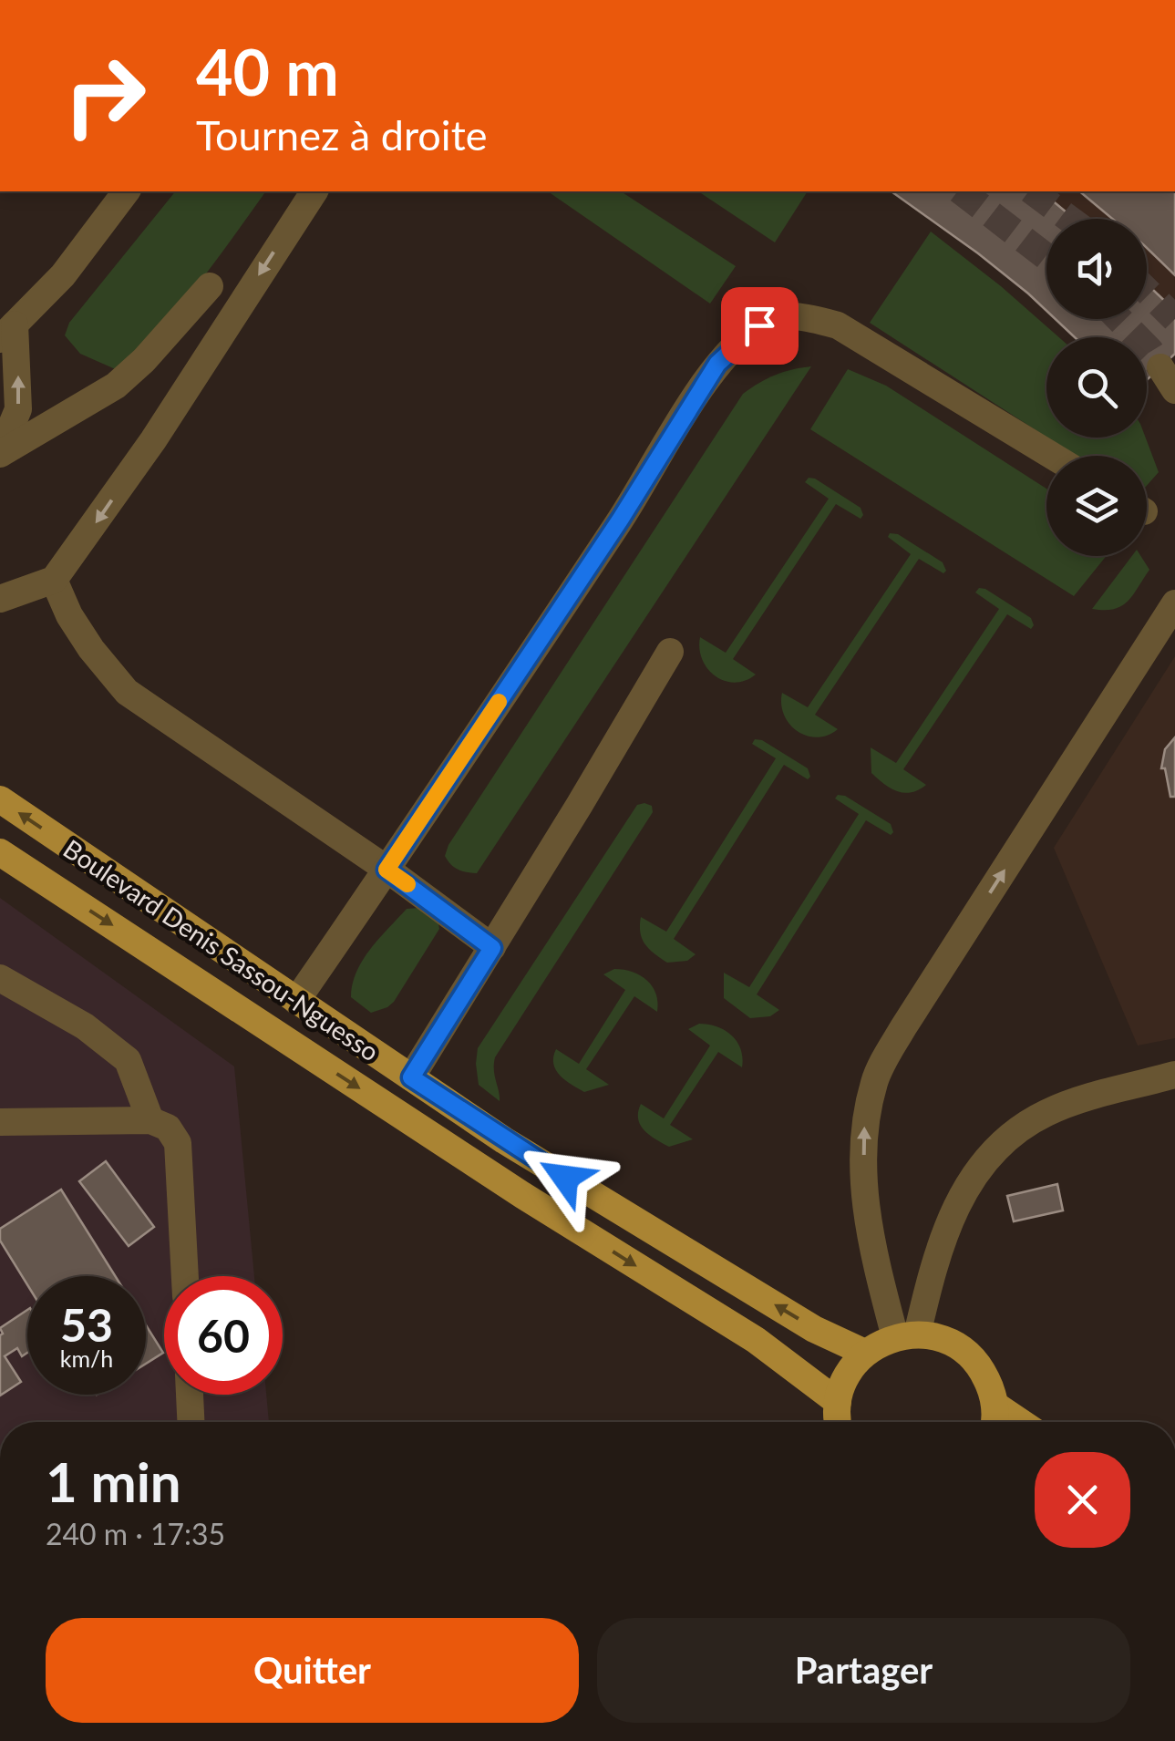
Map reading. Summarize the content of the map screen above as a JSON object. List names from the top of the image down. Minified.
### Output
{"streets":{"main road":["Boulevard Denis Sassou-Nguesso"]},"page":{"turn":["40 m","Tournez à droite"],"speed":"53 km/h","limit":"60","heading":["1 min","240 m · 17:35"],"buttons":["Quitter","Partager"]}}
